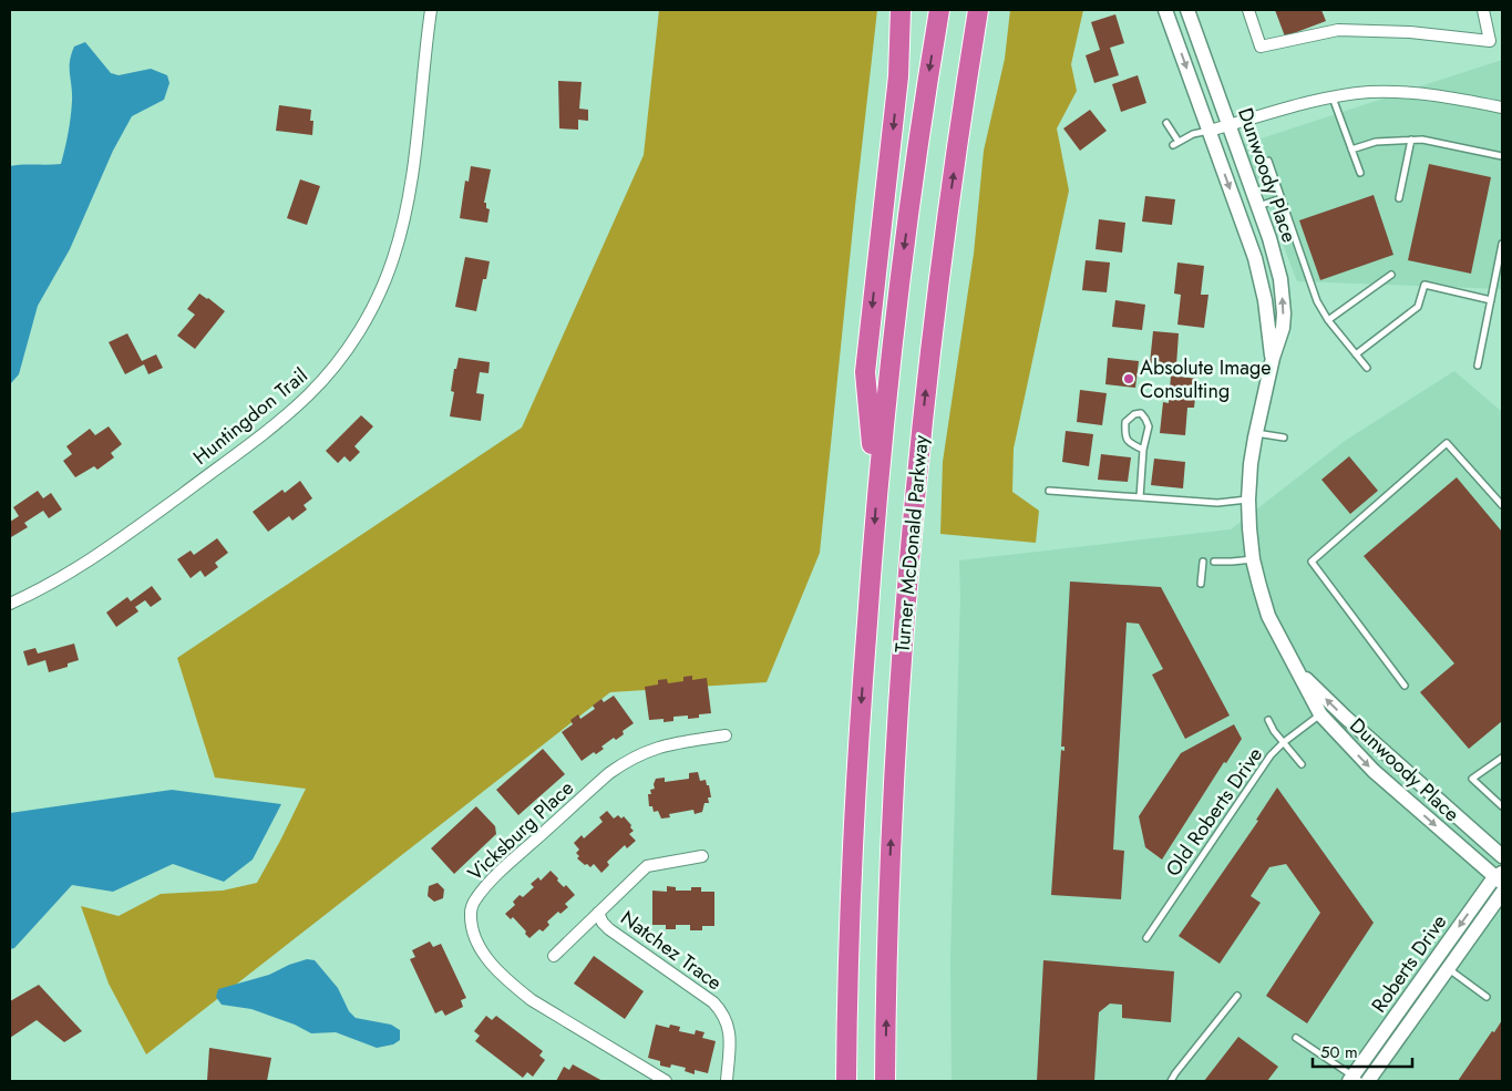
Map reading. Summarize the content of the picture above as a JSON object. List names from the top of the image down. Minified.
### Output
{"streets":{"highway":["Turner McDonald Parkway"],"street":["Dunwoody Place","Huntingdon Trail","Vicksburg Place","Natchez Trace","Roberts Drive"],"lane":["Old Roberts Drive"]},"crossings":[["Dunwoody Place","Old Roberts Drive"],["Dunwoody Place","Roberts Drive"]],"places":["Absolute Image Consulting"],"scale_bar":"50 m"}
